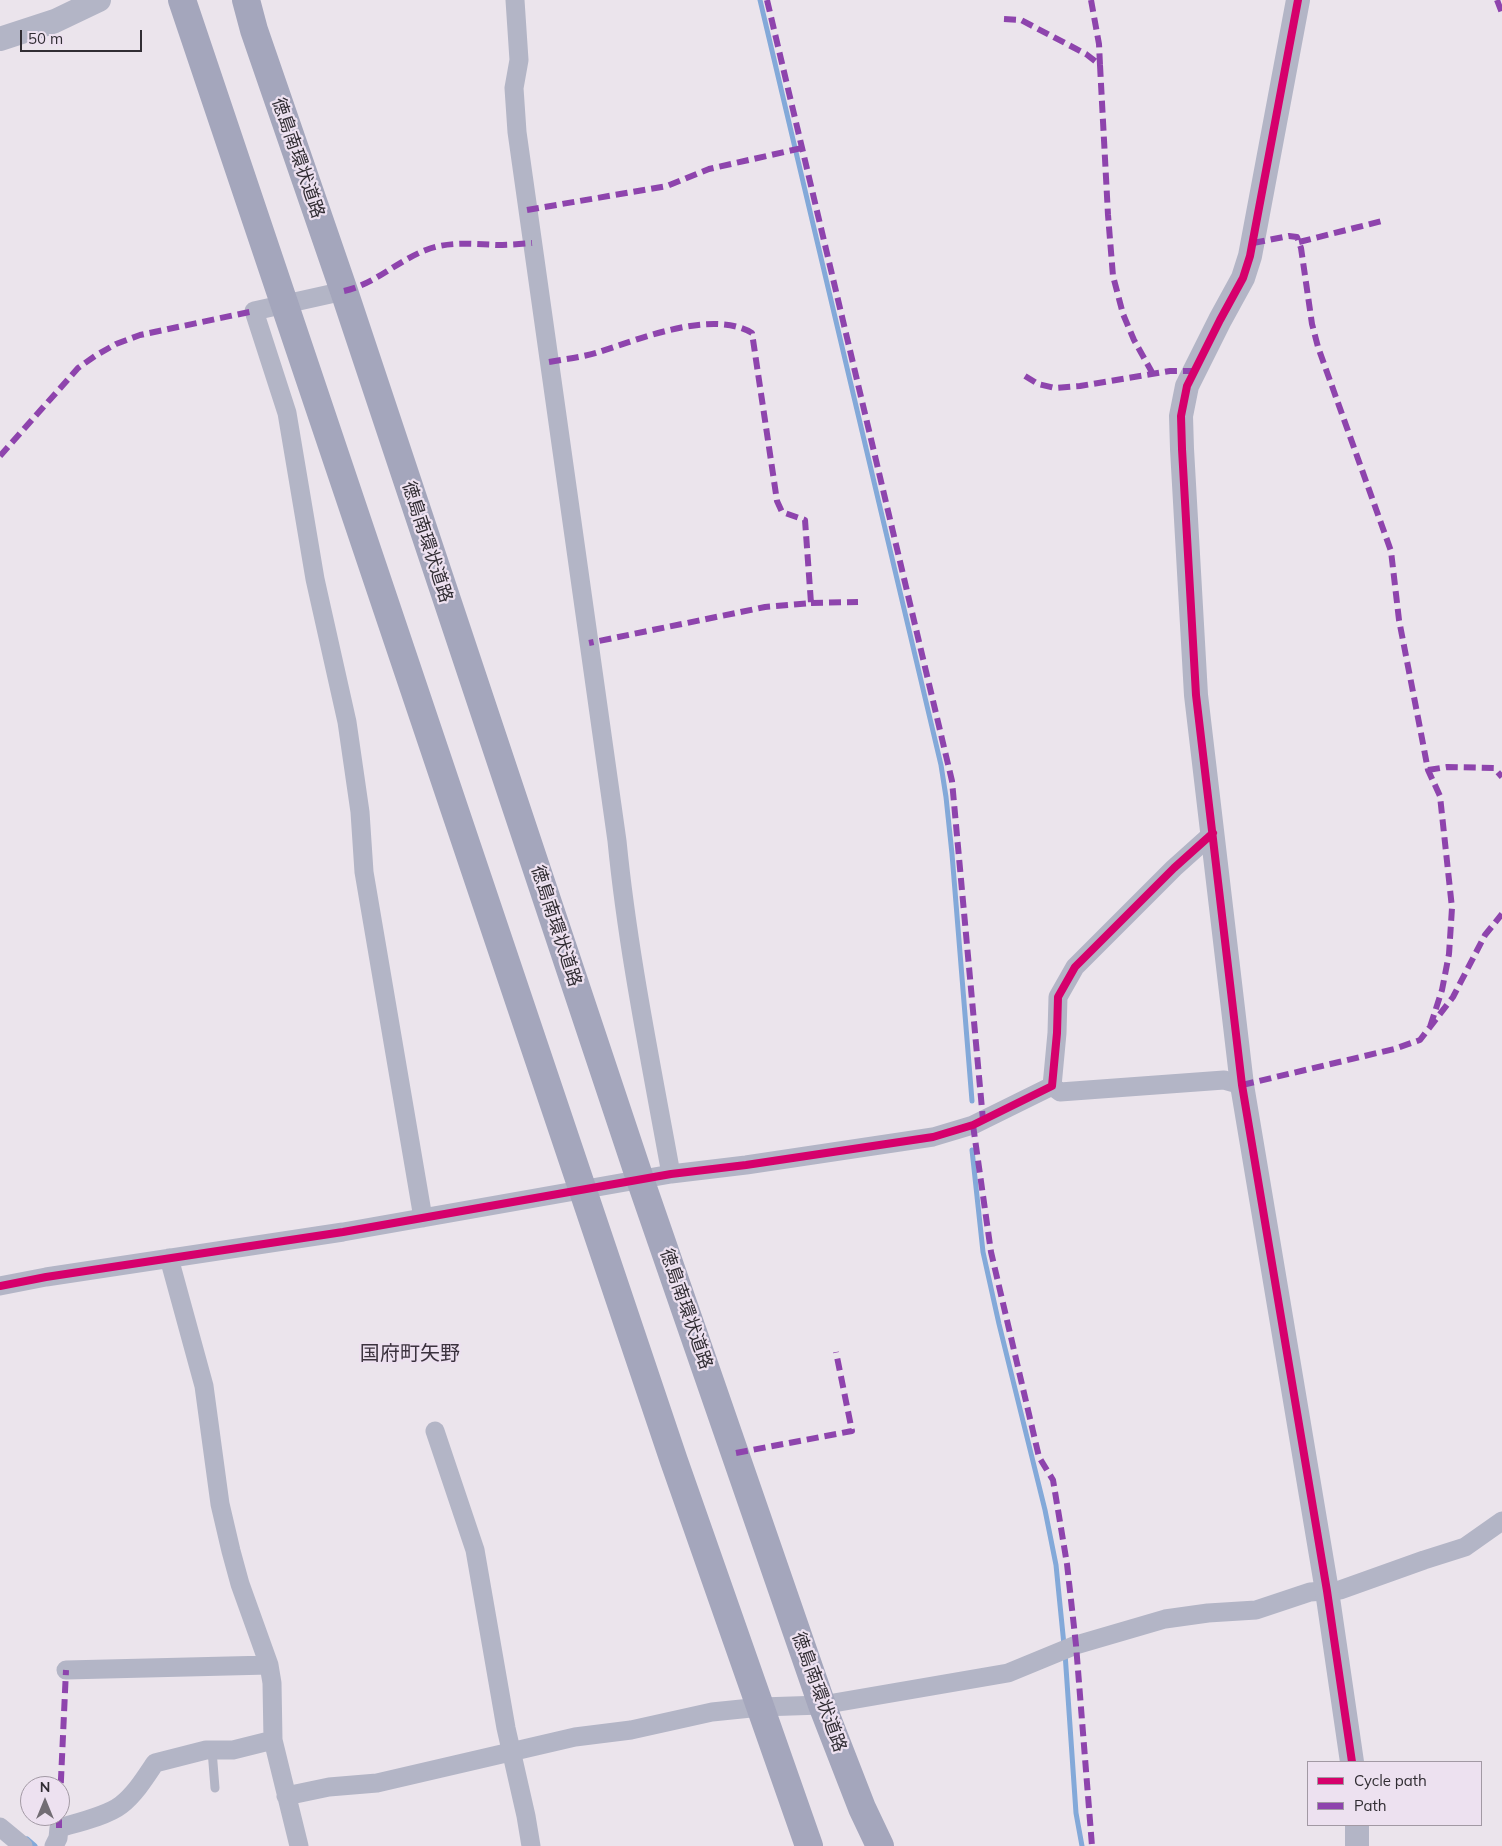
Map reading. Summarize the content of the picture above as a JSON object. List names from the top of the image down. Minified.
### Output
{"streets":{"highway":["徳島南環状道路"]},"districts":["国府町矢野"],"legend":["Cycle path","Path"],"scale_bar":"50 m","north":"top"}
